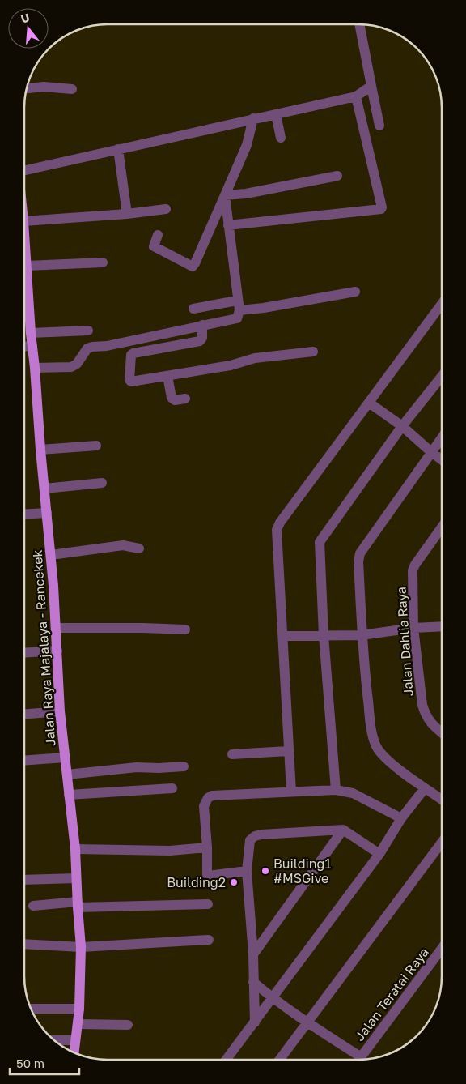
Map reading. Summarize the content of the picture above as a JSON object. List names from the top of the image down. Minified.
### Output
{"streets":{"main road":["Jalan Raya Majalaya - Rancekek"],"street":["Jalan Dahlia Raya","Jalan Teratai Raya"]},"places":["Building1 #MSGive","Building2"],"scale_bar":"50 m","north":"top"}
